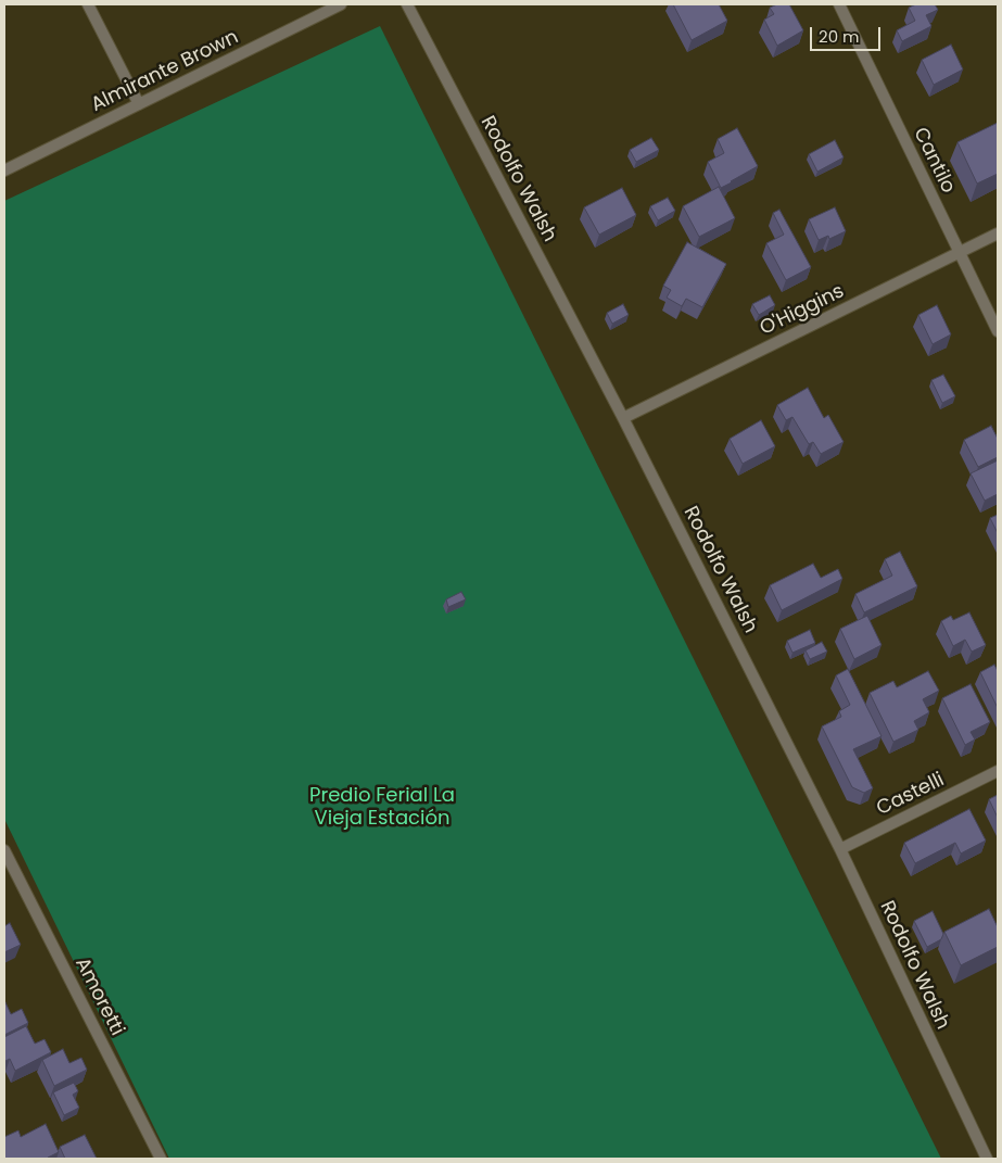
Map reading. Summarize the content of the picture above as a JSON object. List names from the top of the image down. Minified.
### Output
{"streets":{"street":["Almirante Brown","Cantilo","Rodolfo Walsh","O'Higgins","Castelli","Amoretti"]},"crossings":[["Cantilo","O'Higgins"],["Rodolfo Walsh","O'Higgins"],["Rodolfo Walsh","Castelli"]],"parks":["Predio Ferial La Vieja Estación"],"scale_bar":"20 m"}
